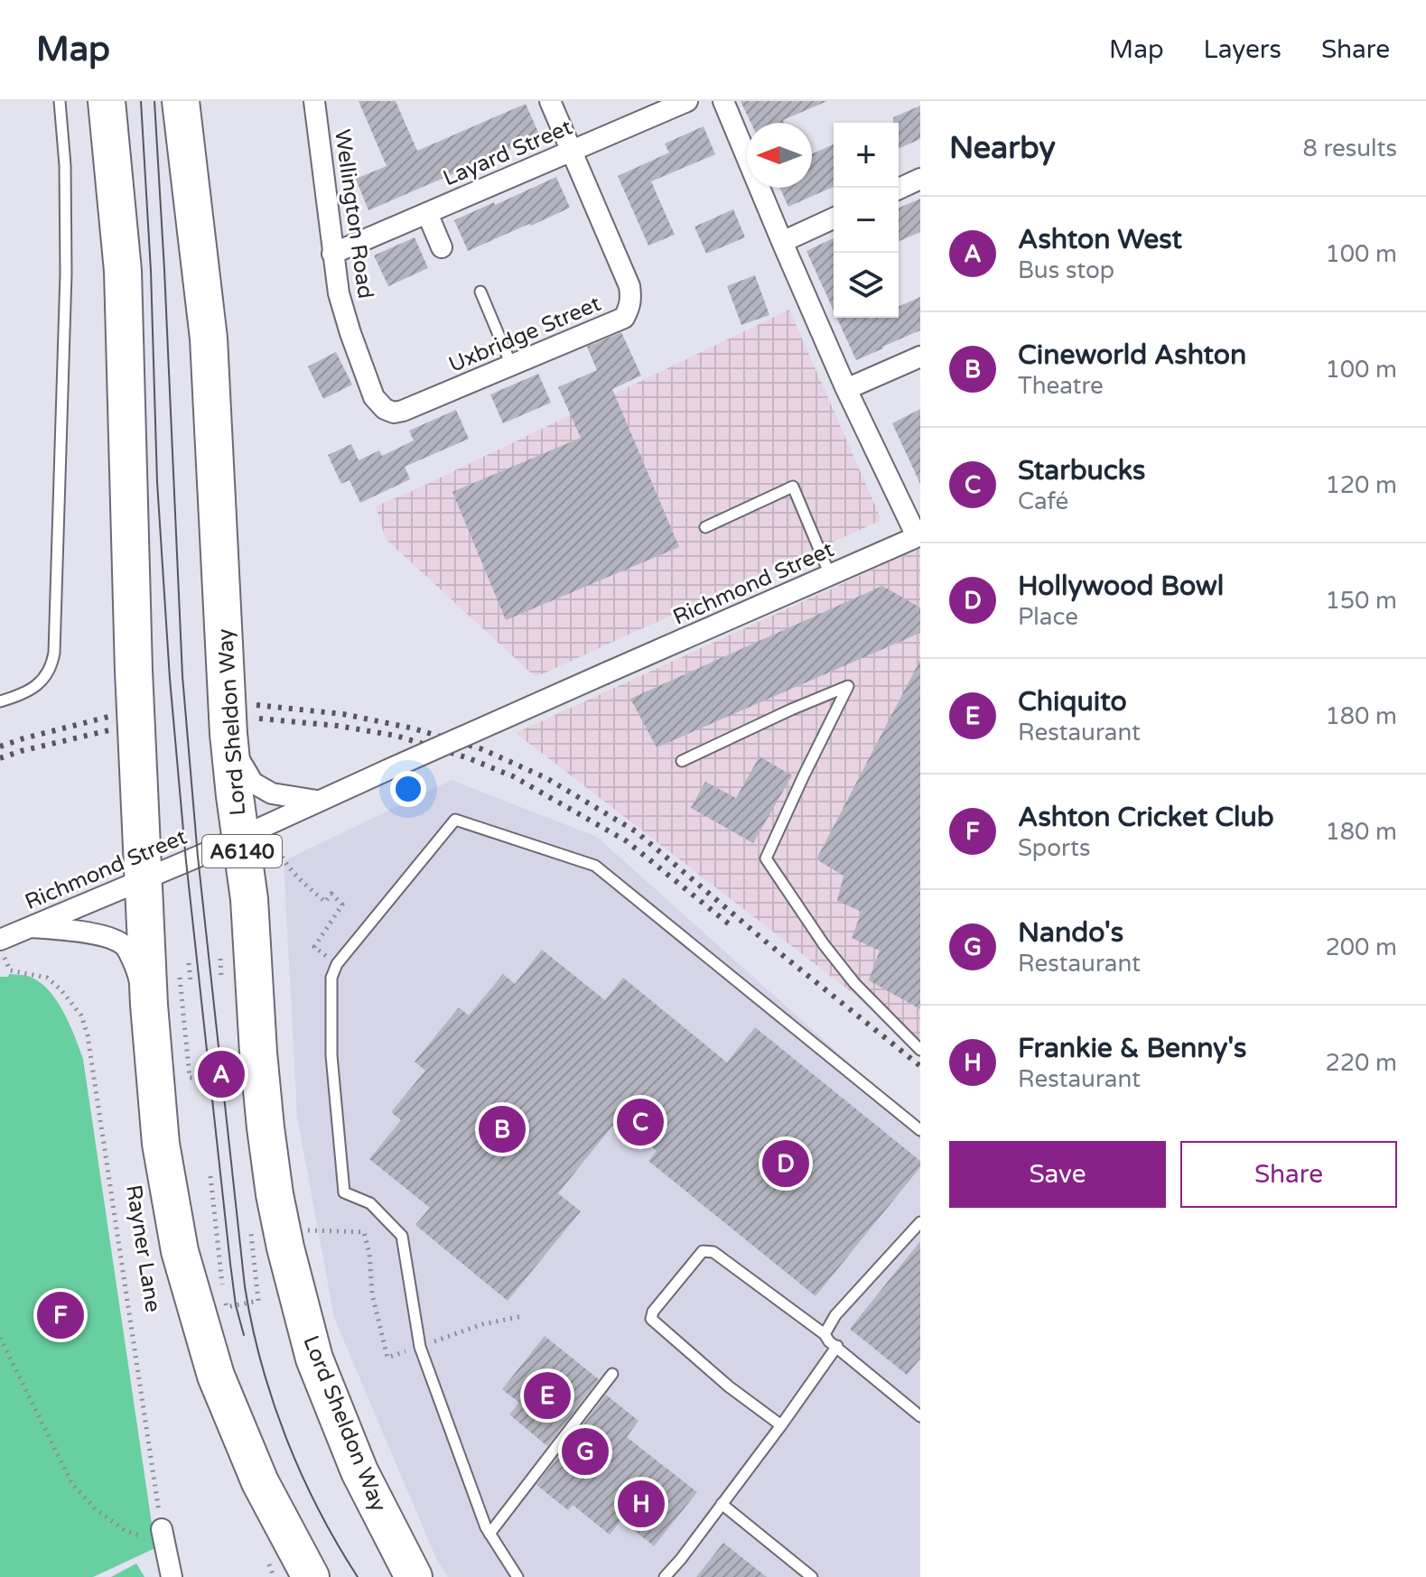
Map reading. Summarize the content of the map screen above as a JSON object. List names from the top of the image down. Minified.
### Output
{"streets":{"highway":["Lord Sheldon Way","A6140"],"street":["Layard Street","Wellington Road","Uxbridge Street","Richmond Street"],"path":["Rayner Lane"]},"crossings":[["Layard Street","Wellington Road"],["Layard Street","Uxbridge Street"],["Wellington Road","Uxbridge Street"],["Richmond Street","Lord Sheldon Way"]],"north":"left","page":{"header":"Map","nav":["Map","Layers","Share"],"heading":["Nearby","8 results"],"map_buttons":["+","−"],"list":[{"mark":"A","name":"Ashton West","note":"Bus stop","value":"100 m"},{"mark":"B","name":"Cineworld Ashton","note":"Theatre","value":"100 m"},{"mark":"C","name":"Starbucks","note":"Café","value":"120 m"},{"mark":"D","name":"Hollywood Bowl","note":"Place","value":"150 m"},{"mark":"E","name":"Chiquito","note":"Restaurant","value":"180 m"},{"mark":"F","name":"Ashton Cricket Club","note":"Sports","value":"180 m"},{"mark":"G","name":"Nando's","note":"Restaurant","value":"200 m"},{"mark":"H","name":"Frankie & Benny's","note":"Restaurant","value":"220 m"}],"pins":["A","C","B","D","F","E","G","H"],"buttons":["Save","Share"]}}
